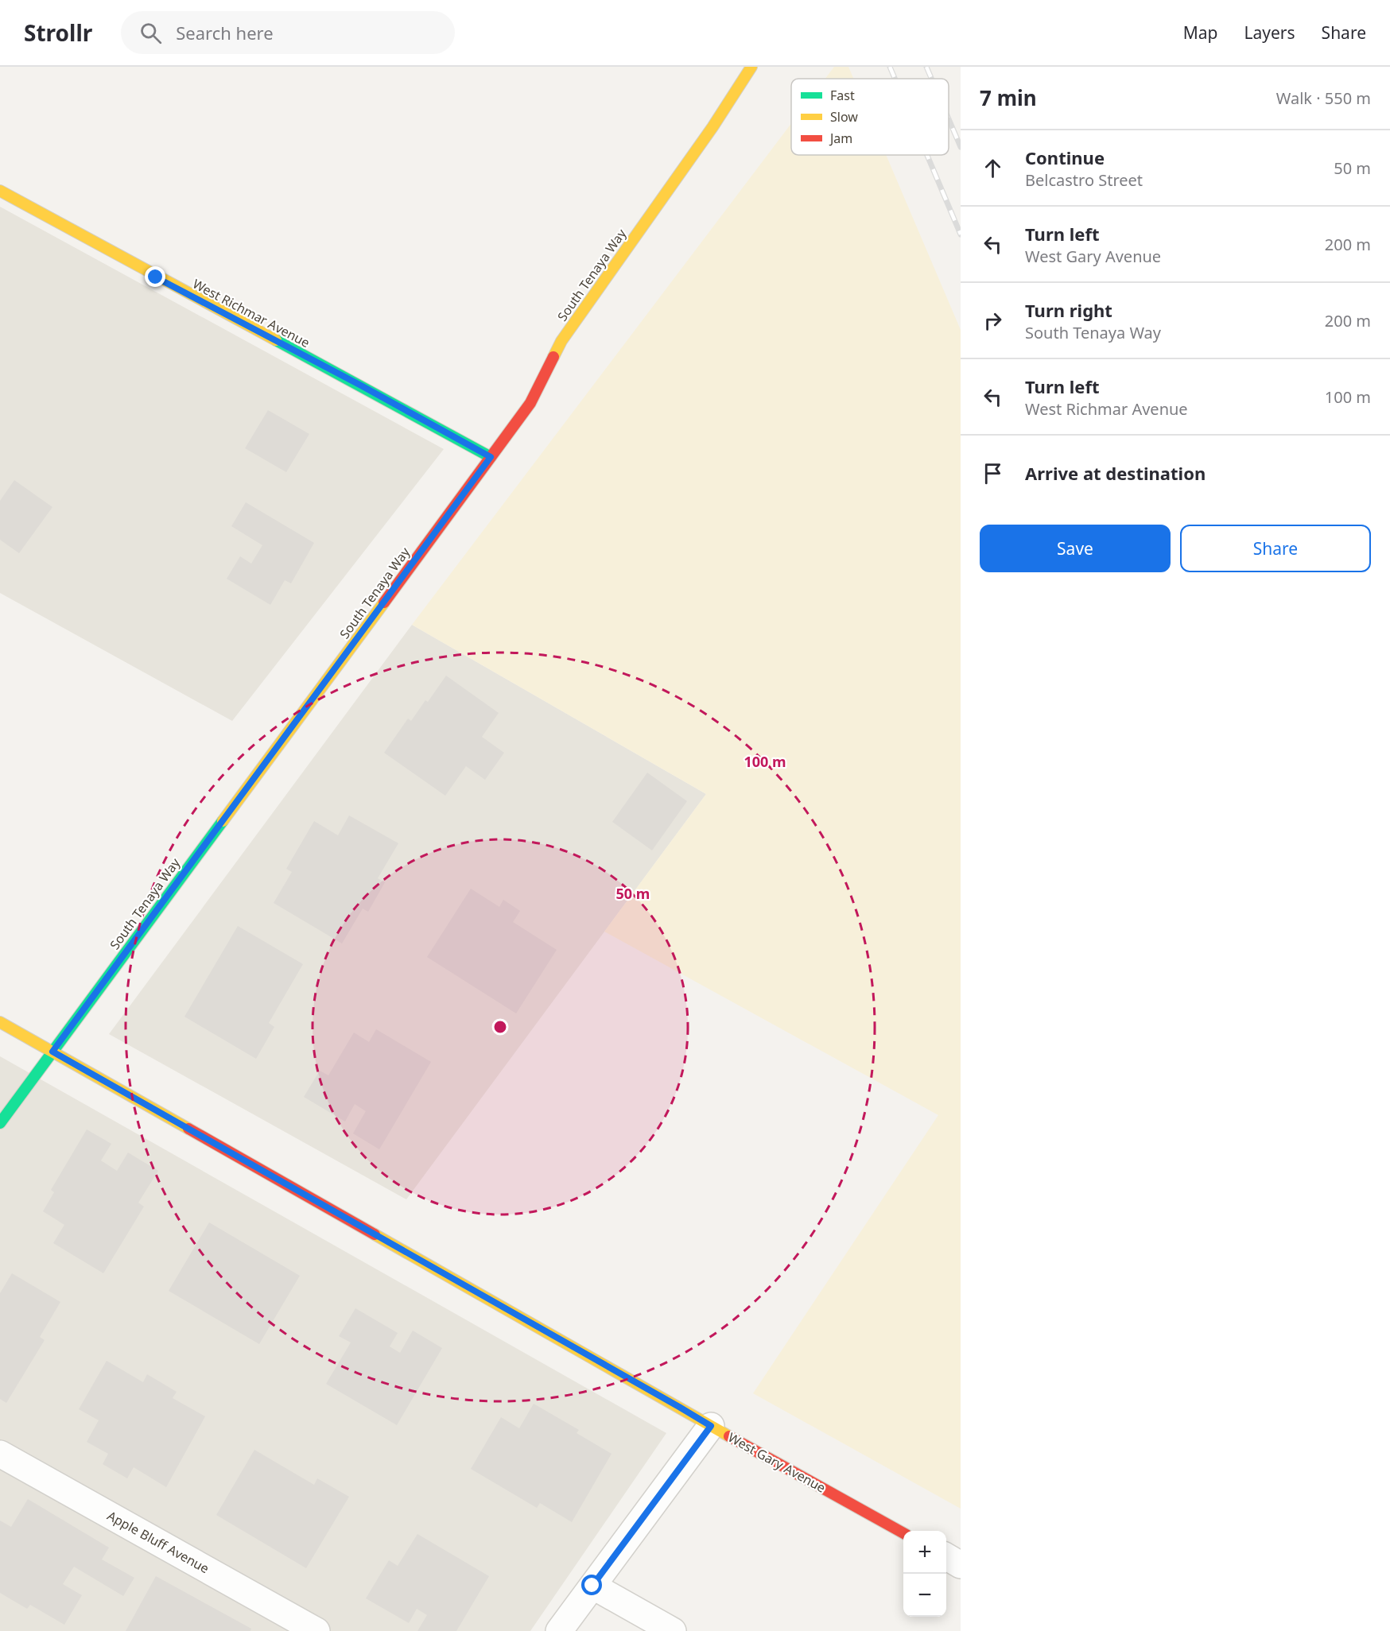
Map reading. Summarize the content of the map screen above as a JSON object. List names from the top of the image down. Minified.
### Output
{"streets":{"street":["South Tenaya Way","West Richmar Avenue","West Gary Avenue","Apple Bluff Avenue"]},"crossings":[["South Tenaya Way","West Richmar Avenue"],["South Tenaya Way","West Gary Avenue"]],"legend":["Fast","Slow","Jam"],"page":{"header":"Strollr","search":"Search here","nav":["Map","Layers","Share"],"heading":["7 min","Walk · 550 m"],"list":[["Continue","Belcastro Street","50 m"],["Turn left","West Gary Avenue","200 m"],["Turn right","South Tenaya Way","200 m"],["Turn left","West Richmar Avenue","100 m"],"Arrive at destination"],"buttons":["Save","Share"],"map_buttons":["+","−"]},"rings":["100 m","50 m"]}
